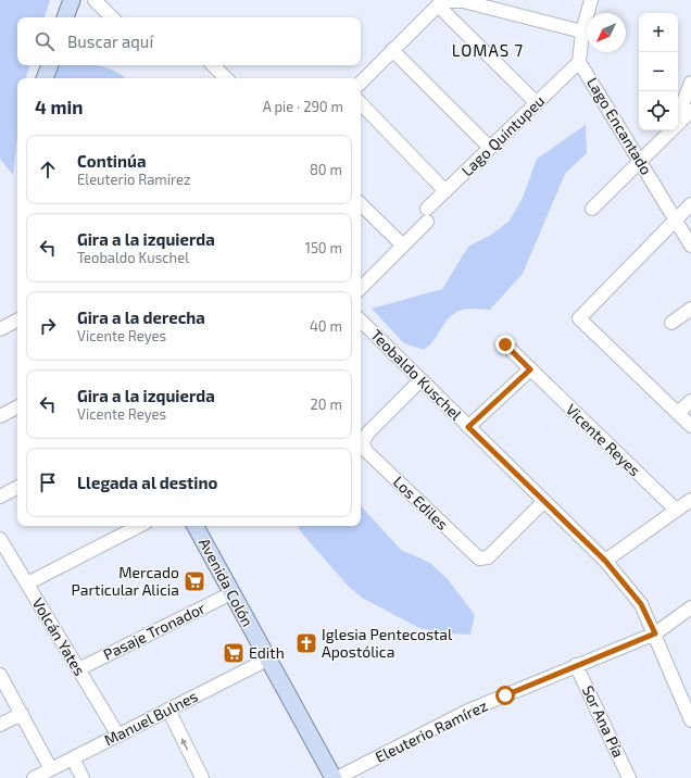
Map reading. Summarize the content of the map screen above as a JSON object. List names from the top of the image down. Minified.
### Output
{"streets":{"main road":["Avenida Colón"],"street":["Lago Encantado","Lago Quintupeu","Teobaldo Kuschel","Vicente Reyes","Los Ediles","Pasaje Tronador","Volcán Yates","Manuel Bulnes","Sor Ana Pía","Eleuterio Ramírez"]},"crossings":[["Lago Encantado","Lago Quintupeu"],["Teobaldo Kuschel","Los Ediles"],["Teobaldo Kuschel","Eleuterio Ramírez"],["Avenida Colón","Pasaje Tronador"],["Avenida Colón","Manuel Bulnes"],["Avenida Colón","Eleuterio Ramírez"],["Pasaje Tronador","Volcán Yates"],["Volcán Yates","Manuel Bulnes"],["Sor Ana Pía","Eleuterio Ramírez"]],"districts":["LOMAS 7"],"places":{"supermarket":["Mercado Particular Alicia","Edith"],"church":["Iglesia Pentecostal Apostólica"]},"north":"bottom left","page":{"map_buttons":["+","−"],"search":"Buscar aquí","heading":["4 min","A pie · 290 m"],"list":[["Continúa","Eleuterio Ramírez","80 m"],["Gira a la izquierda","Teobaldo Kuschel","150 m"],["Gira a la derecha","Vicente Reyes","40 m"],["Gira a la izquierda","Vicente Reyes","20 m"],"Llegada al destino"]}}
